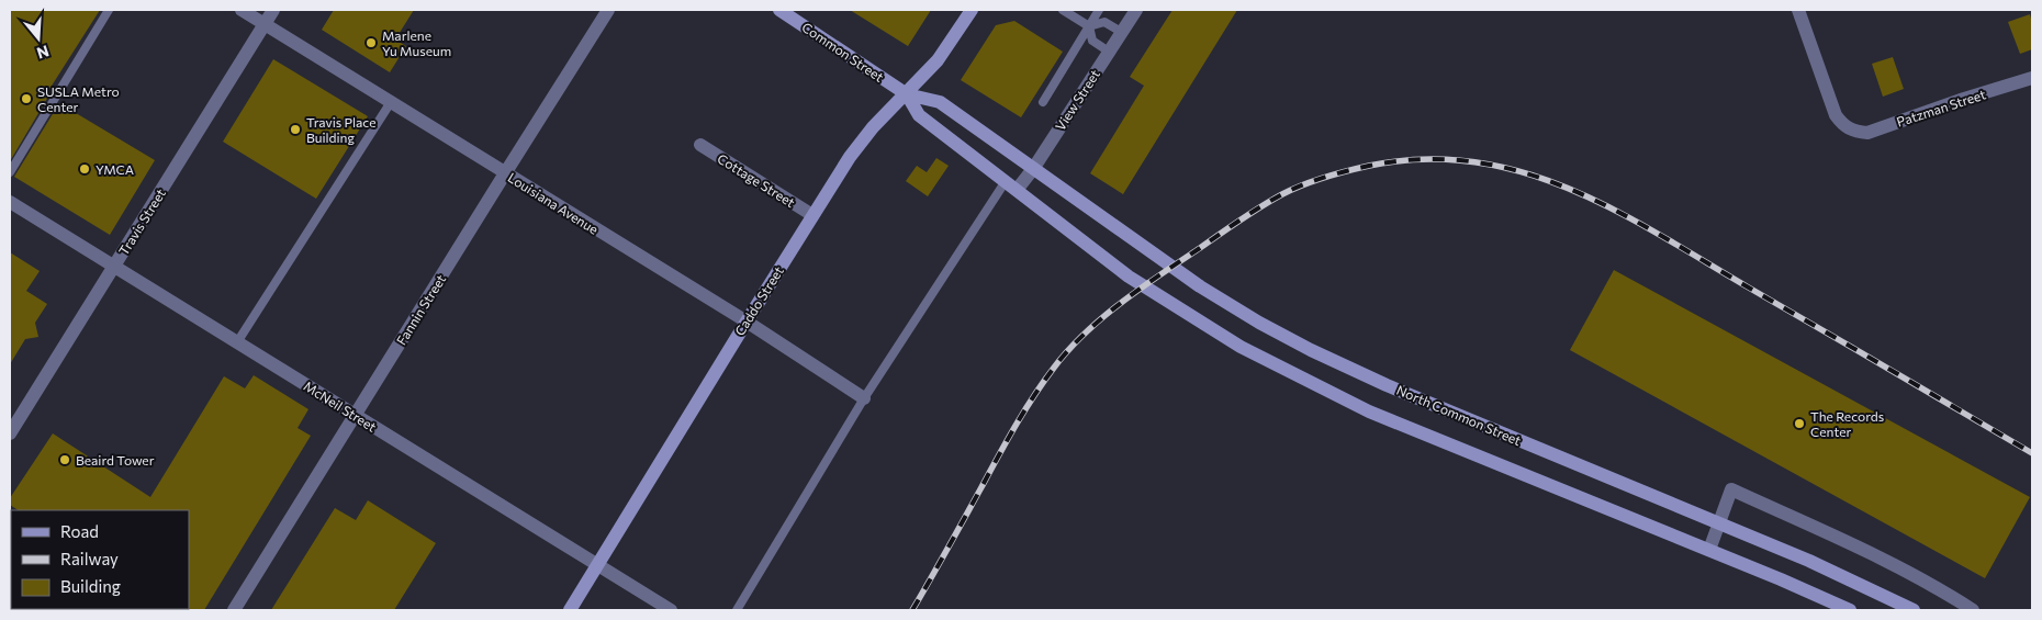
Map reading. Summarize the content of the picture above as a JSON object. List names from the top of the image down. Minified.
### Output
{"streets":{"main road":["Common Street","Caddo Street","North Common Street"],"street":["View Street","Patzman Street","Cottage Street","Louisiana Avenue","Travis Street","Fannin Street","McNeil Street"]},"crossings":[["Common Street","View Street"],["Common Street","Caddo Street"],["Common Street","North Common Street"],["View Street","North Common Street"],["Cottage Street","Caddo Street"],["Louisiana Avenue","Travis Street"],["Louisiana Avenue","Caddo Street"],["Louisiana Avenue","Fannin Street"],["Travis Street","McNeil Street"],["Caddo Street","McNeil Street"],["Fannin Street","McNeil Street"]],"places":["Marlene Yu Museum","SUSLA Metro Center","Travis Place Building","YMCA","The Records Center","Beaird Tower"],"legend":["Road","Railway","Building"],"north":"bottom"}
